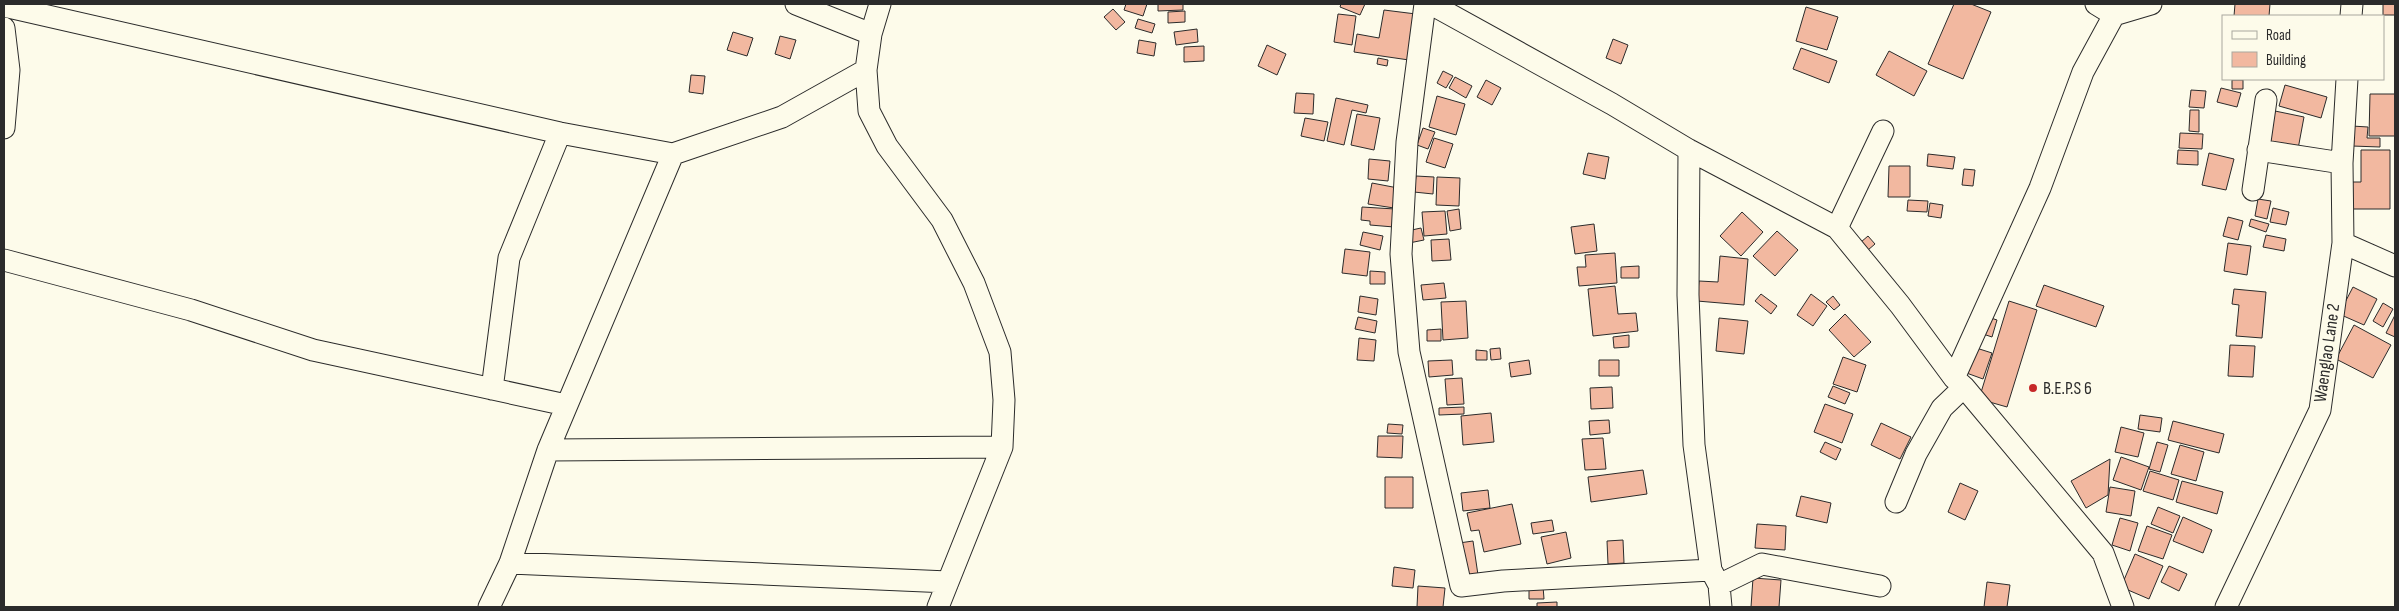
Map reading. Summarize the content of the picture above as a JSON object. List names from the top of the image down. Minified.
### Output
{"streets":{"street":["Waenglao Lane 2"]},"places":["B.E.P.S 6"],"legend":["Road","Building"]}
